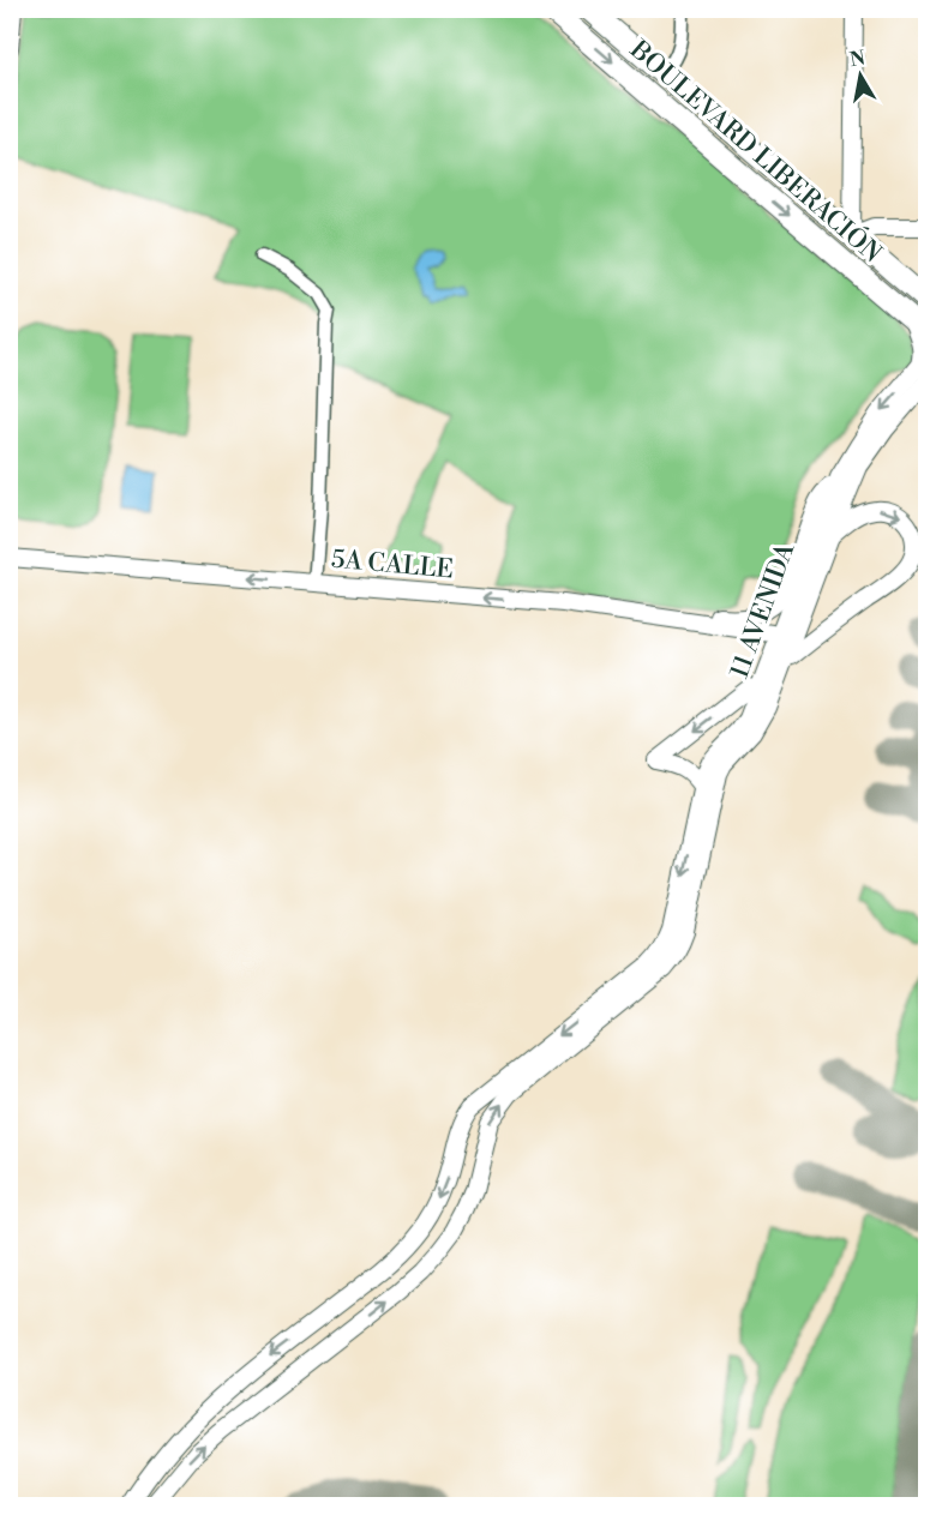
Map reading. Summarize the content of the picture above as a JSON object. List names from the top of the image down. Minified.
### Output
{"streets":{"highway":["BOULEVARD LIBERACIÓN"],"main road":["5A CALLE","11 AVENIDA"]},"crossings":[["BOULEVARD LIBERACIÓN","11 AVENIDA"]],"one_way":["5A CALLE"],"north":"top"}
